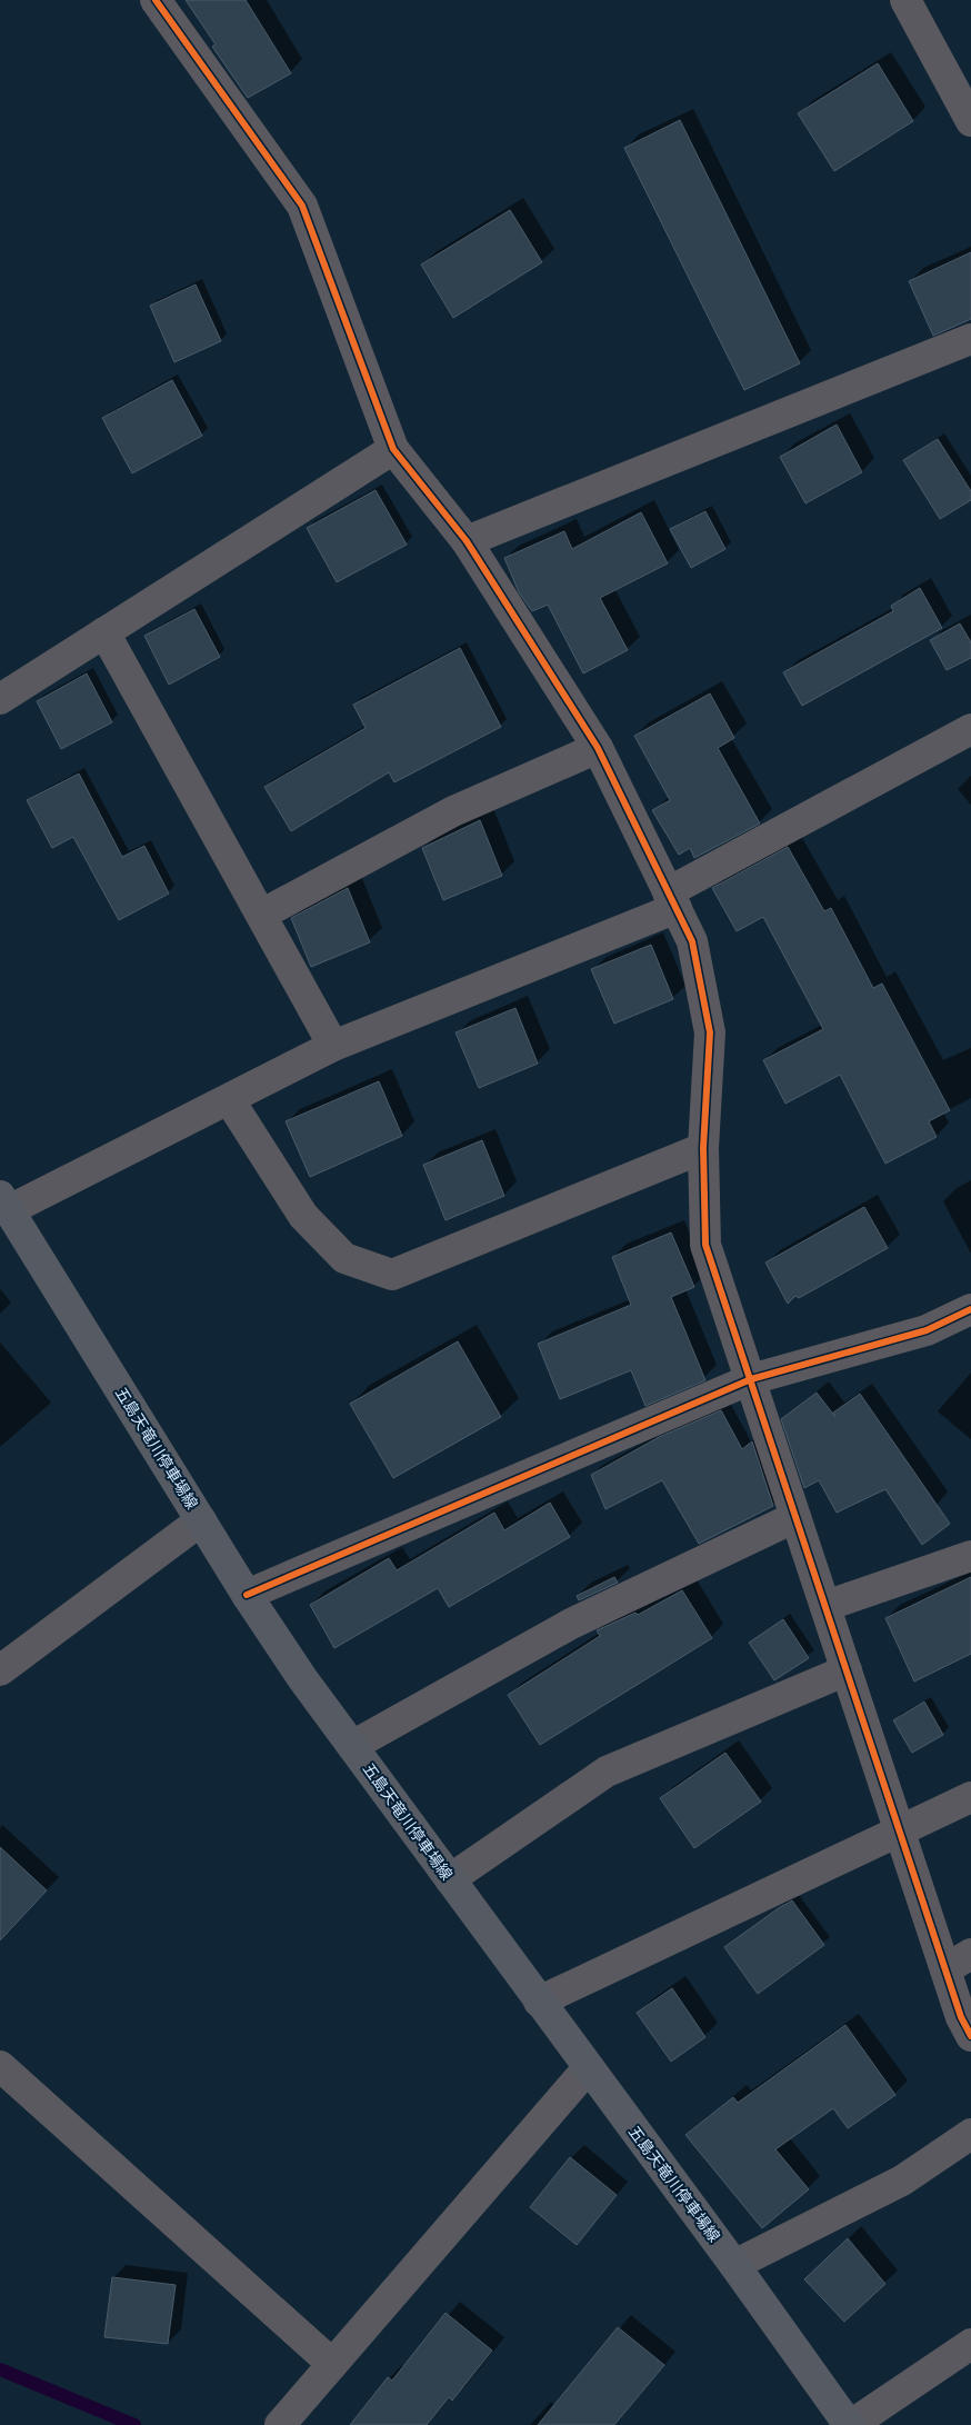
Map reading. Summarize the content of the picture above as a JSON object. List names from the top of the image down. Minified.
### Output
{"streets":{"main road":["五島天竜川停車場線"]}}
